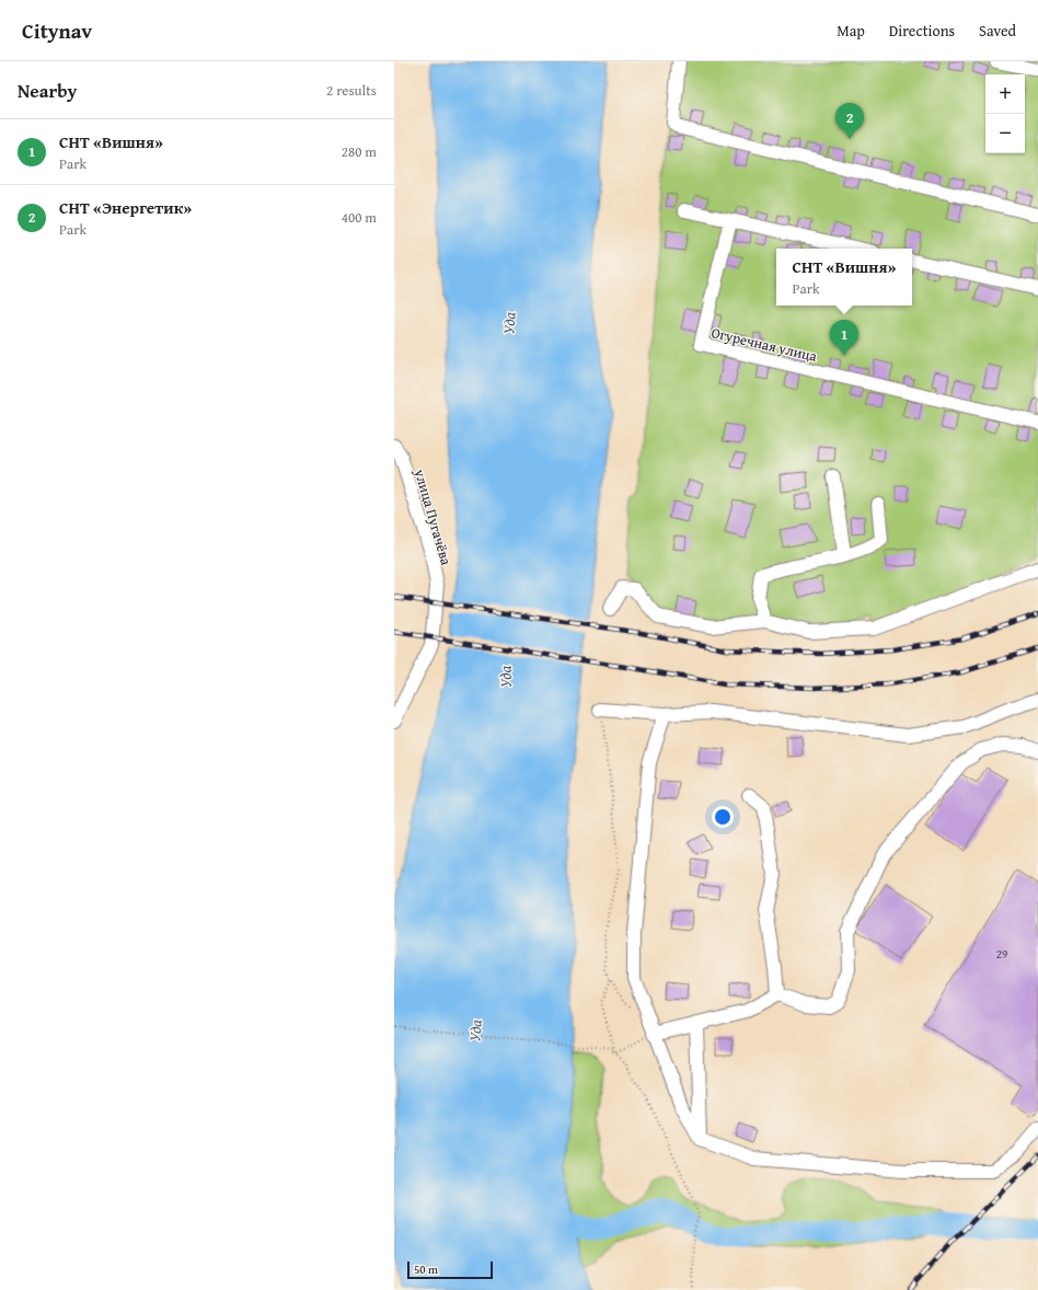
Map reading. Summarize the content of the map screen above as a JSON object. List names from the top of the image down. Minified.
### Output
{"streets":{"street":["Огуречная улица","улица Пугачёва"]},"water":["Уда"],"house_numbers":["29"],"scale_bar":"50 m","page":{"header":"Citynav","nav":["Map","Directions","Saved"],"heading":["Nearby","2 results"],"map_buttons":["+","−"],"pins":["2","1"],"list":[{"mark":"1","name":"СНТ «Вишня»","note":"Park","value":"280 m"},{"mark":"2","name":"СНТ «Энергетик»","note":"Park","value":"400 m"}],"popup":["СНТ «Вишня»","Park"],"scale":"50 m"}}
